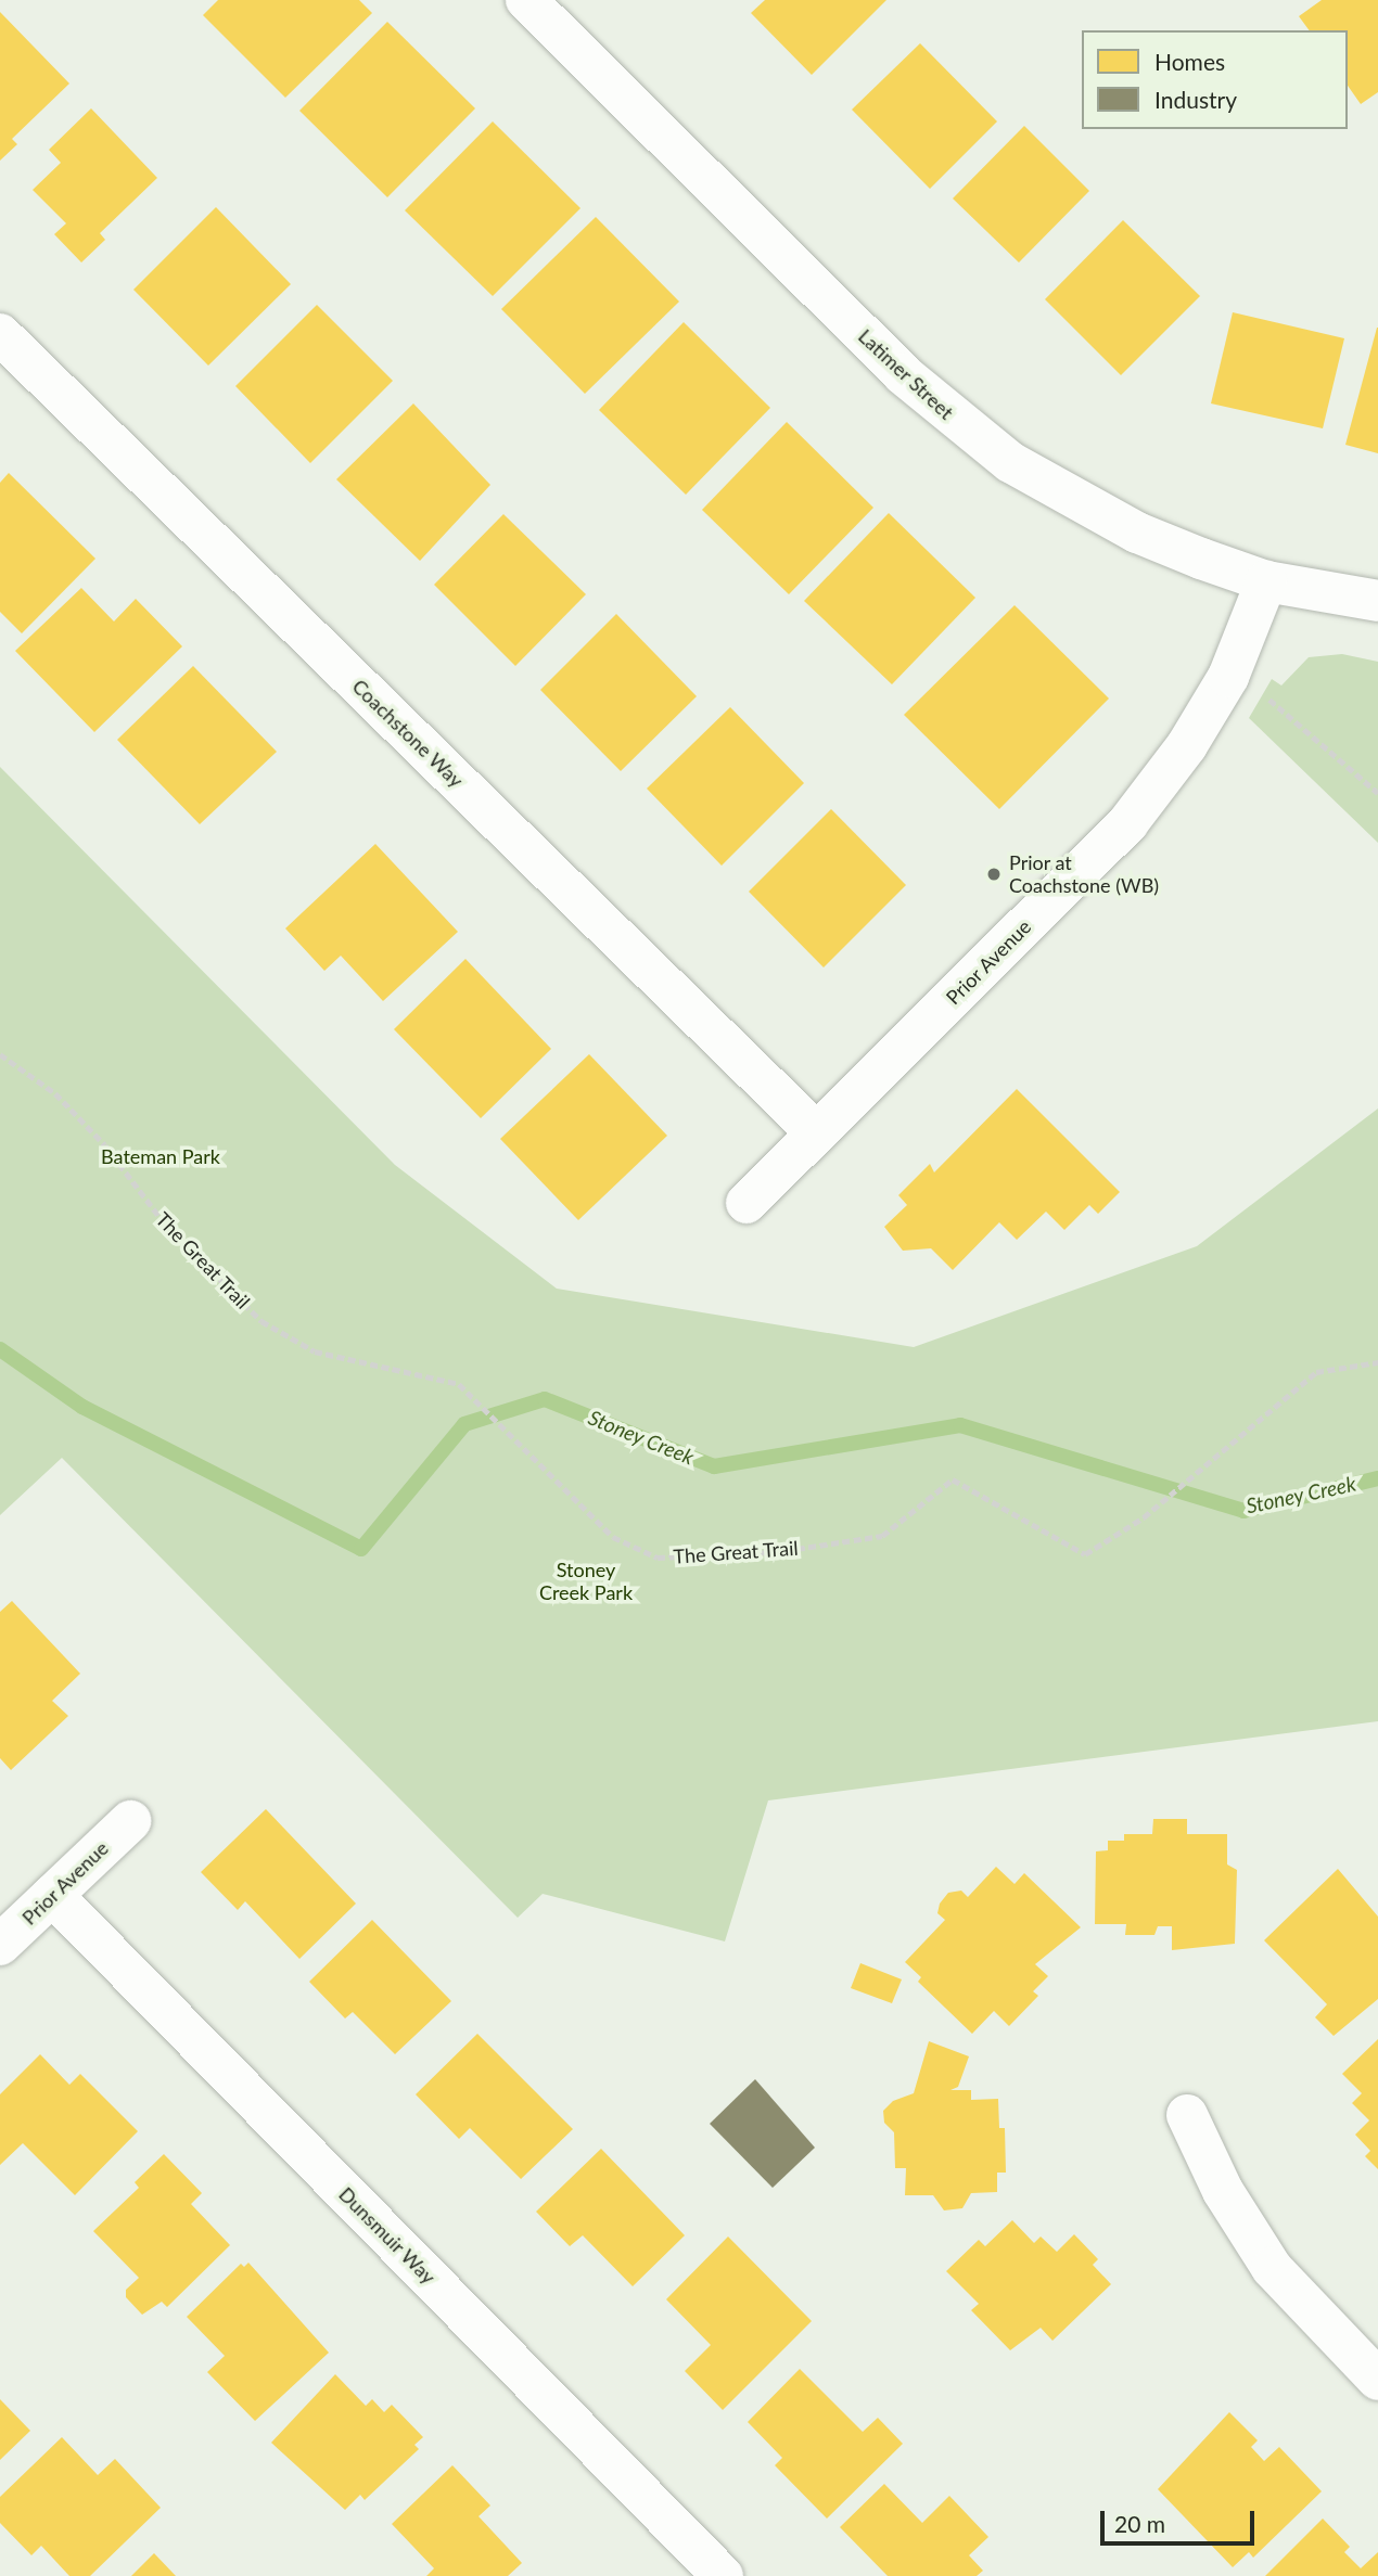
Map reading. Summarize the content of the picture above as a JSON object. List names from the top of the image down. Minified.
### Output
{"streets":{"street":["Latimer Street","Coachstone Way","Prior Avenue","Dunsmuir Way"],"path":["The Great Trail"]},"crossings":[["Latimer Street","Prior Avenue"],["Coachstone Way","Prior Avenue"],["Prior Avenue","Dunsmuir Way"]],"water":["Stoney Creek"],"parks":["Bateman Park","Stoney Creek Park"],"places":["Prior at Coachstone (WB)"],"legend":["Homes","Industry"],"scale_bar":"20 m"}
